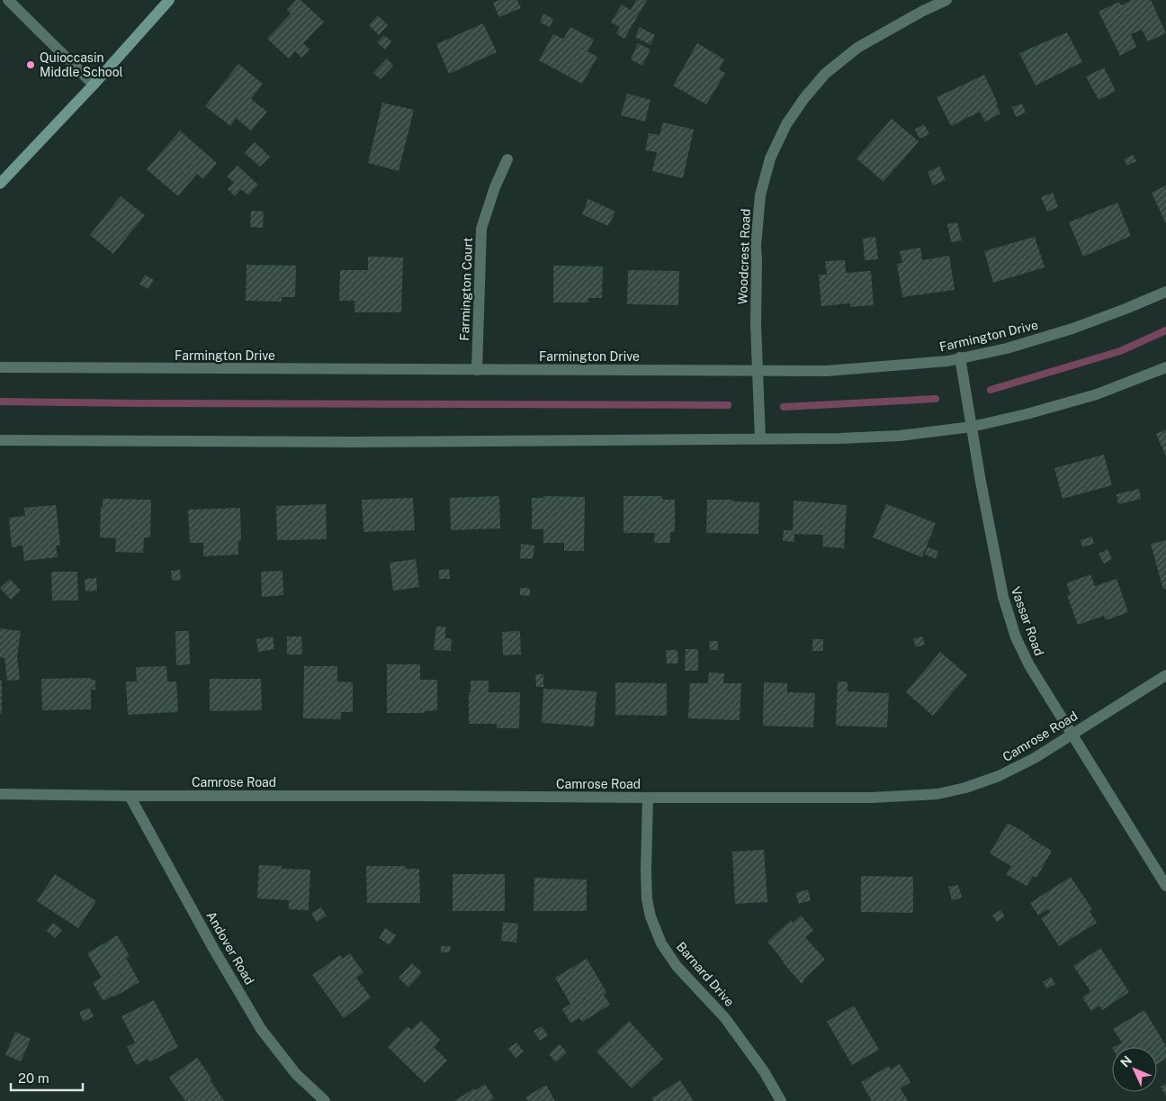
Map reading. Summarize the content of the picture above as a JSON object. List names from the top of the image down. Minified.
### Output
{"streets":{"street":["Woodcrest Road","Farmington Court","Farmington Drive","Vassar Road","Camrose Road","Andover Road","Barnard Drive"]},"crossings":[["Woodcrest Road","Farmington Drive"],["Farmington Court","Farmington Drive"],["Farmington Drive","Vassar Road"],["Vassar Road","Camrose Road"],["Camrose Road","Andover Road"],["Camrose Road","Barnard Drive"]],"places":["Quioccasin Middle School"],"scale_bar":"20 m","north":"top left"}
